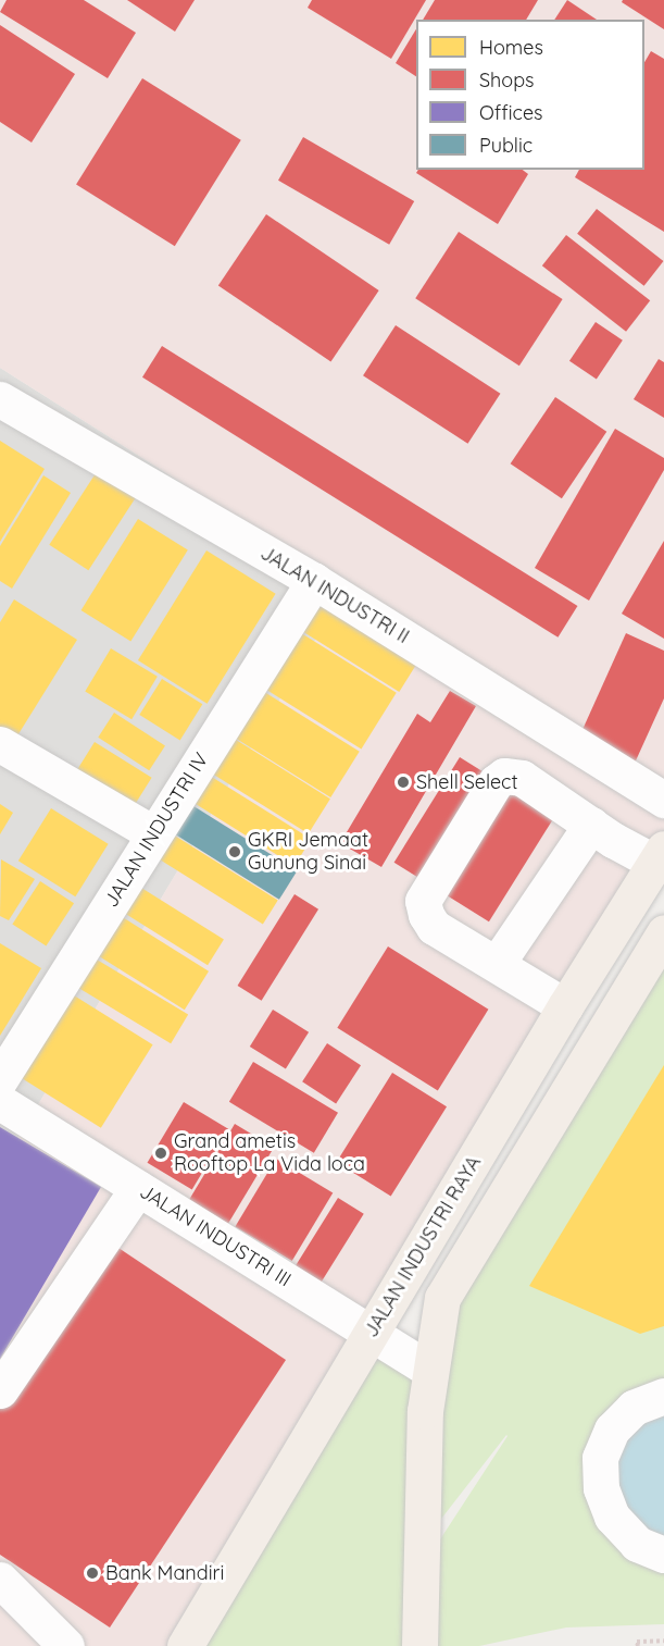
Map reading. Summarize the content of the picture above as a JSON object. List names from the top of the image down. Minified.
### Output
{"streets":{"main road":["JALAN INDUSTRI RAYA"],"street":["JALAN INDUSTRI II","JALAN INDUSTRI IV","JALAN INDUSTRI III"]},"crossings":[["JALAN INDUSTRI II","JALAN INDUSTRI IV"],["JALAN INDUSTRI III","JALAN INDUSTRI RAYA"]],"places":["Shell Select","GKRI Jemaat Gunung Sinai","Grand ametis Rooftop La Vida loca","Bank Mandiri"],"legend":["Homes","Shops","Offices","Public"]}
